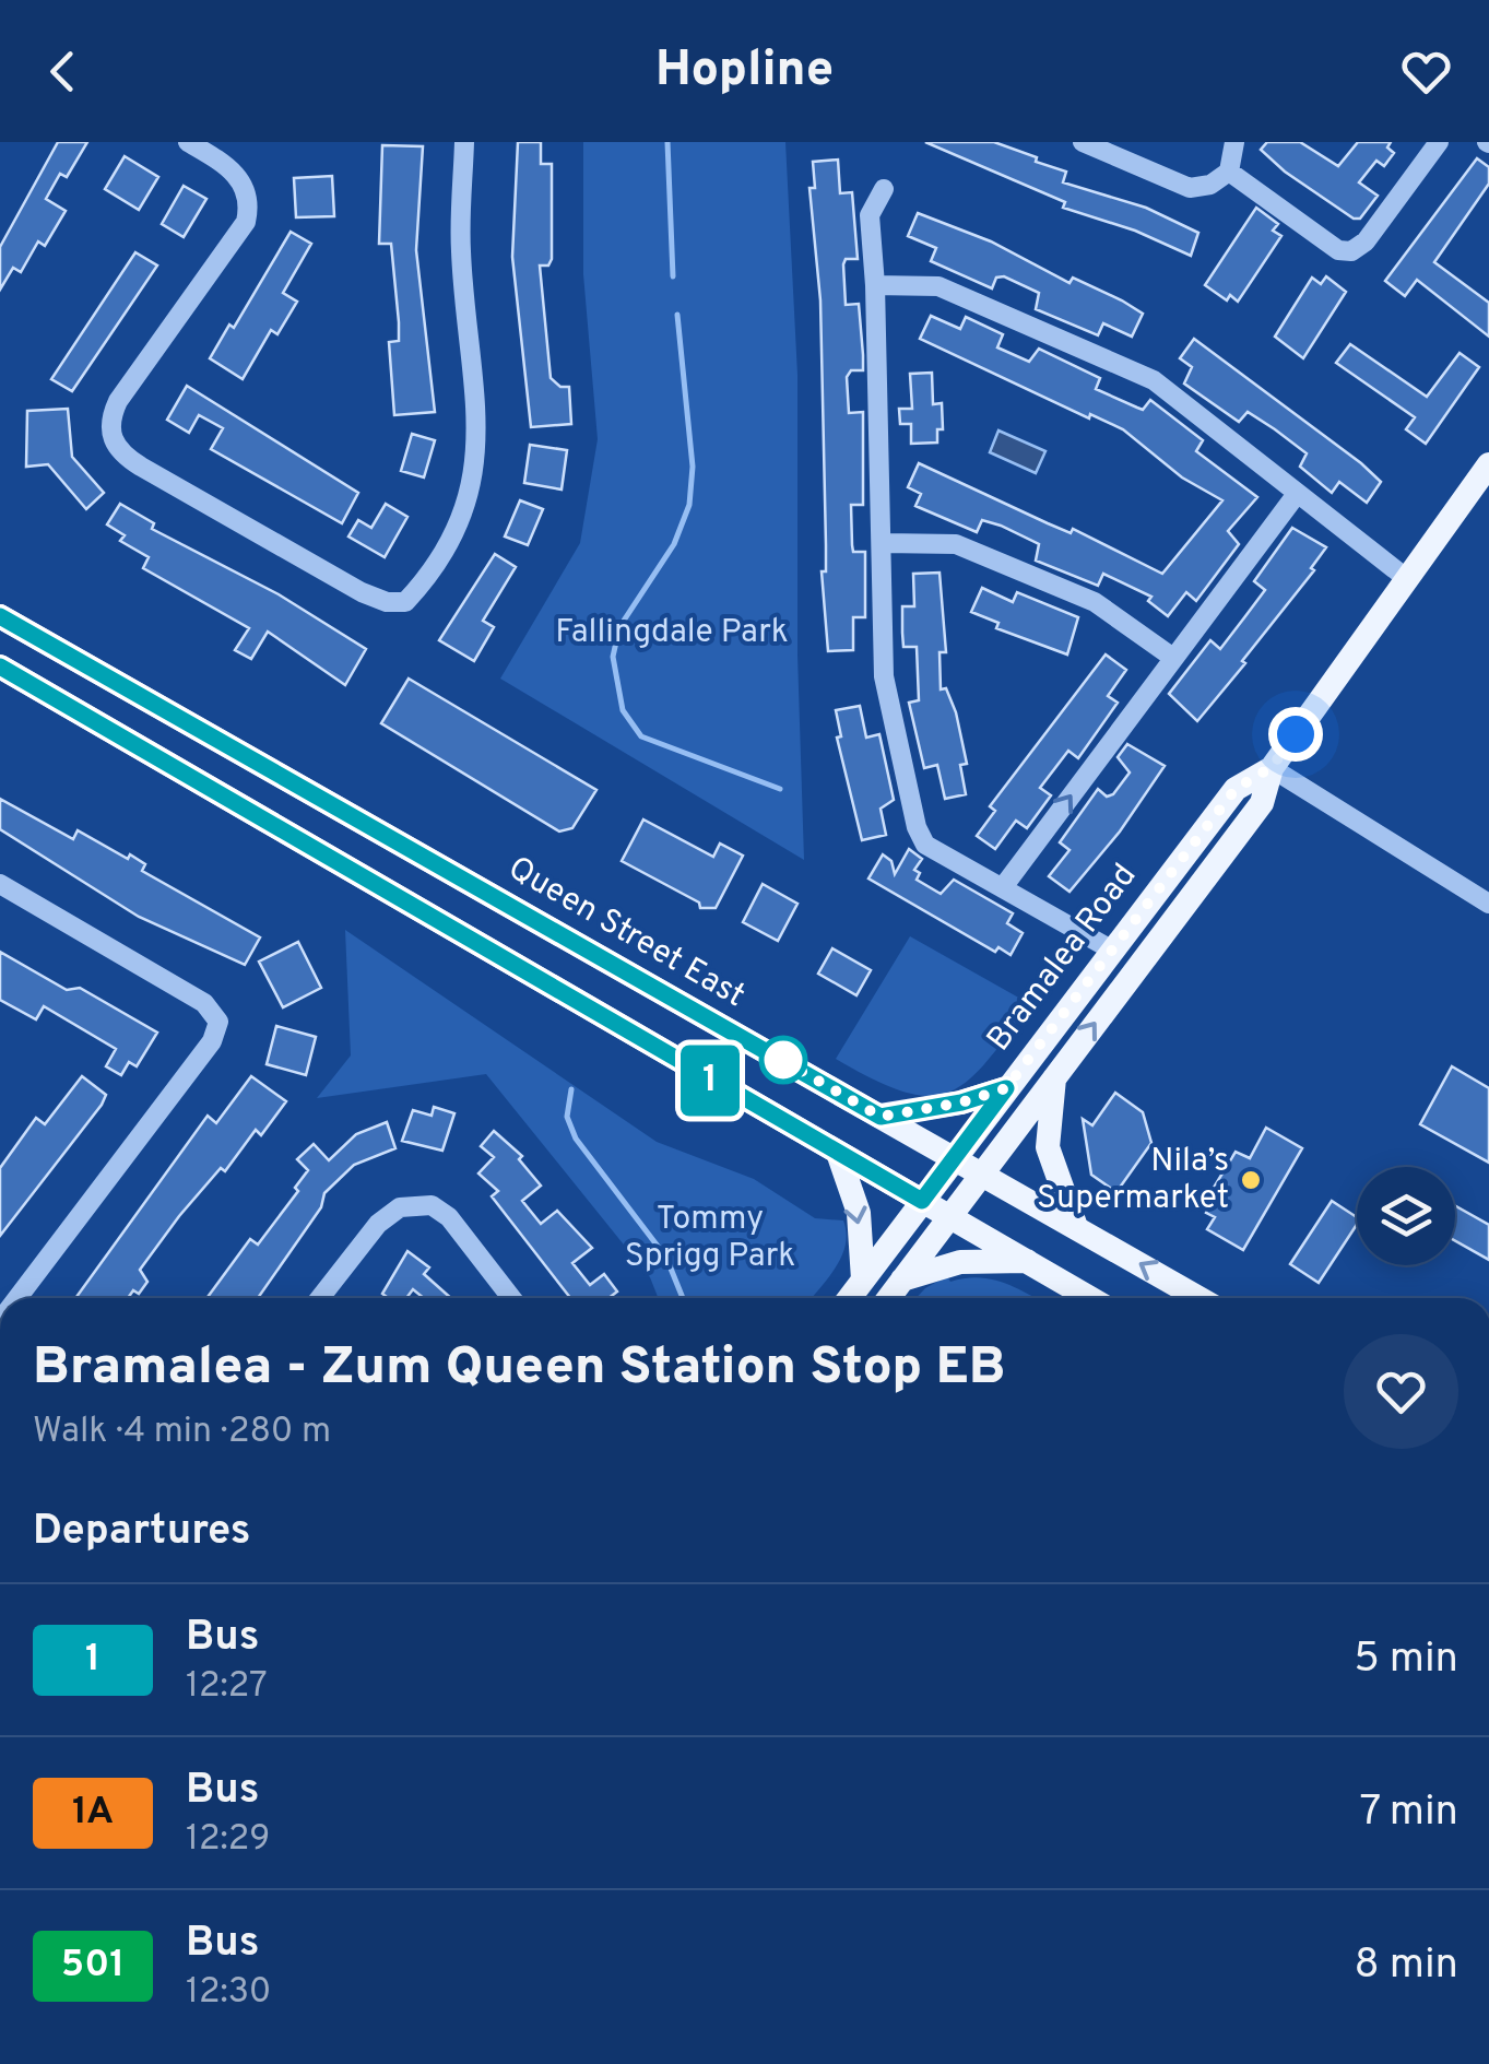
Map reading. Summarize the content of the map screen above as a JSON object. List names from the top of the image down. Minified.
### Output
{"streets":{"main road":["Queen Street East","Bramalea Road"]},"crossings":[["Queen Street East","Bramalea Road"]],"parks":["Fallingdale Park","Tommy Sprigg Park"],"places":["Nila’s Supermarket"],"lines":["bus line 1"],"page":{"header":"Hopline","on_map":"1","heading":[["Bramalea - Zum Queen Station Stop EB","Walk · 4 min · 280 m"],"Departures"],"list":[{"mark":"1","name":"Bus","note":"12:27","value":"5 min"},{"mark":"1A","name":"Bus","note":"12:29","value":"7 min"},{"mark":"501","name":"Bus","note":"12:30","value":"8 min"}]}}
